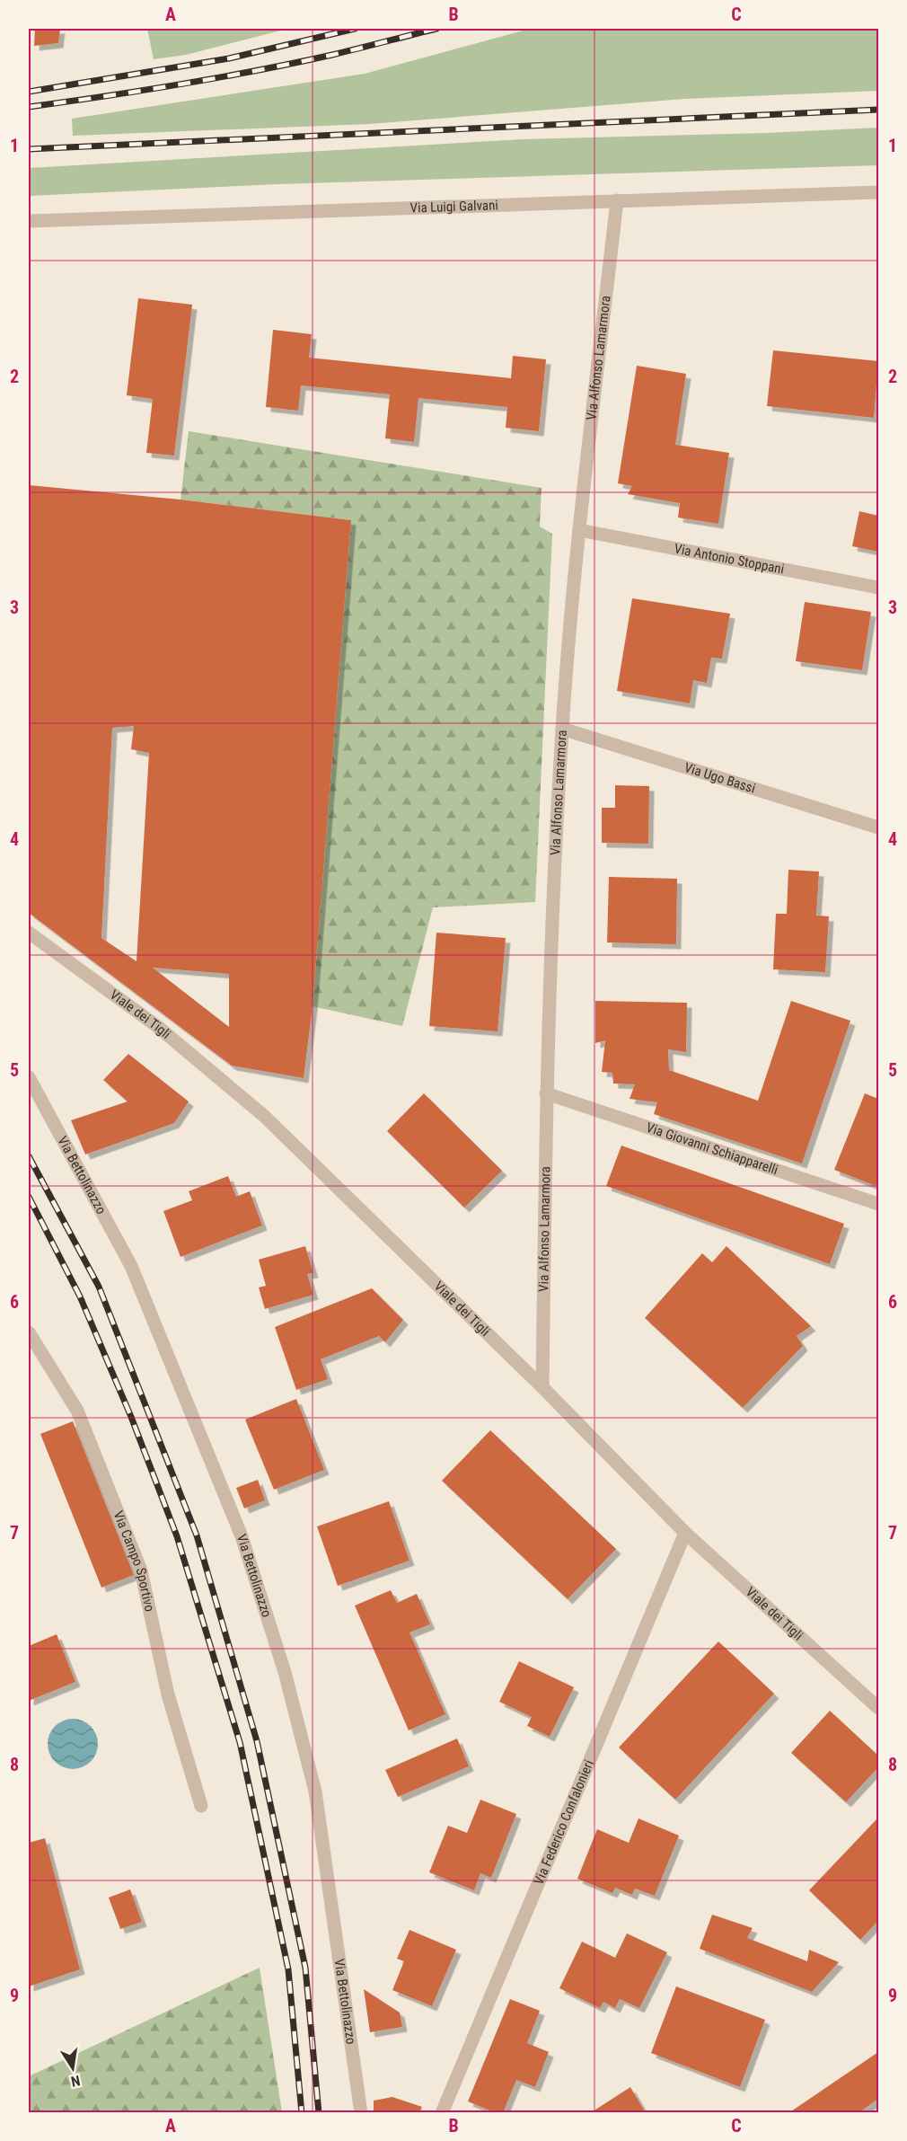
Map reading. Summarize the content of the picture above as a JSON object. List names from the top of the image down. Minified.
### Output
{"streets":{"street":["Via Luigi Galvani","Via Alfonso Lamarmora","Via Antonio Stoppani","Via Ugo Bassi","Viale dei Tigli","Via Giovanni Schiapparelli","Via Bettolinazzo","Via Campo Sportivo","Via Federico Confalonieri"]},"crossings":[["Via Luigi Galvani","Via Alfonso Lamarmora"],["Via Alfonso Lamarmora","Via Antonio Stoppani"],["Via Alfonso Lamarmora","Via Ugo Bassi"],["Via Alfonso Lamarmora","Viale dei Tigli"],["Via Alfonso Lamarmora","Via Giovanni Schiapparelli"],["Viale dei Tigli","Via Federico Confalonieri"]],"north":"bottom","grid":{"columns":["A","B","C"],"rows":["1","2","3","4","5","6","7","8","9"]}}
